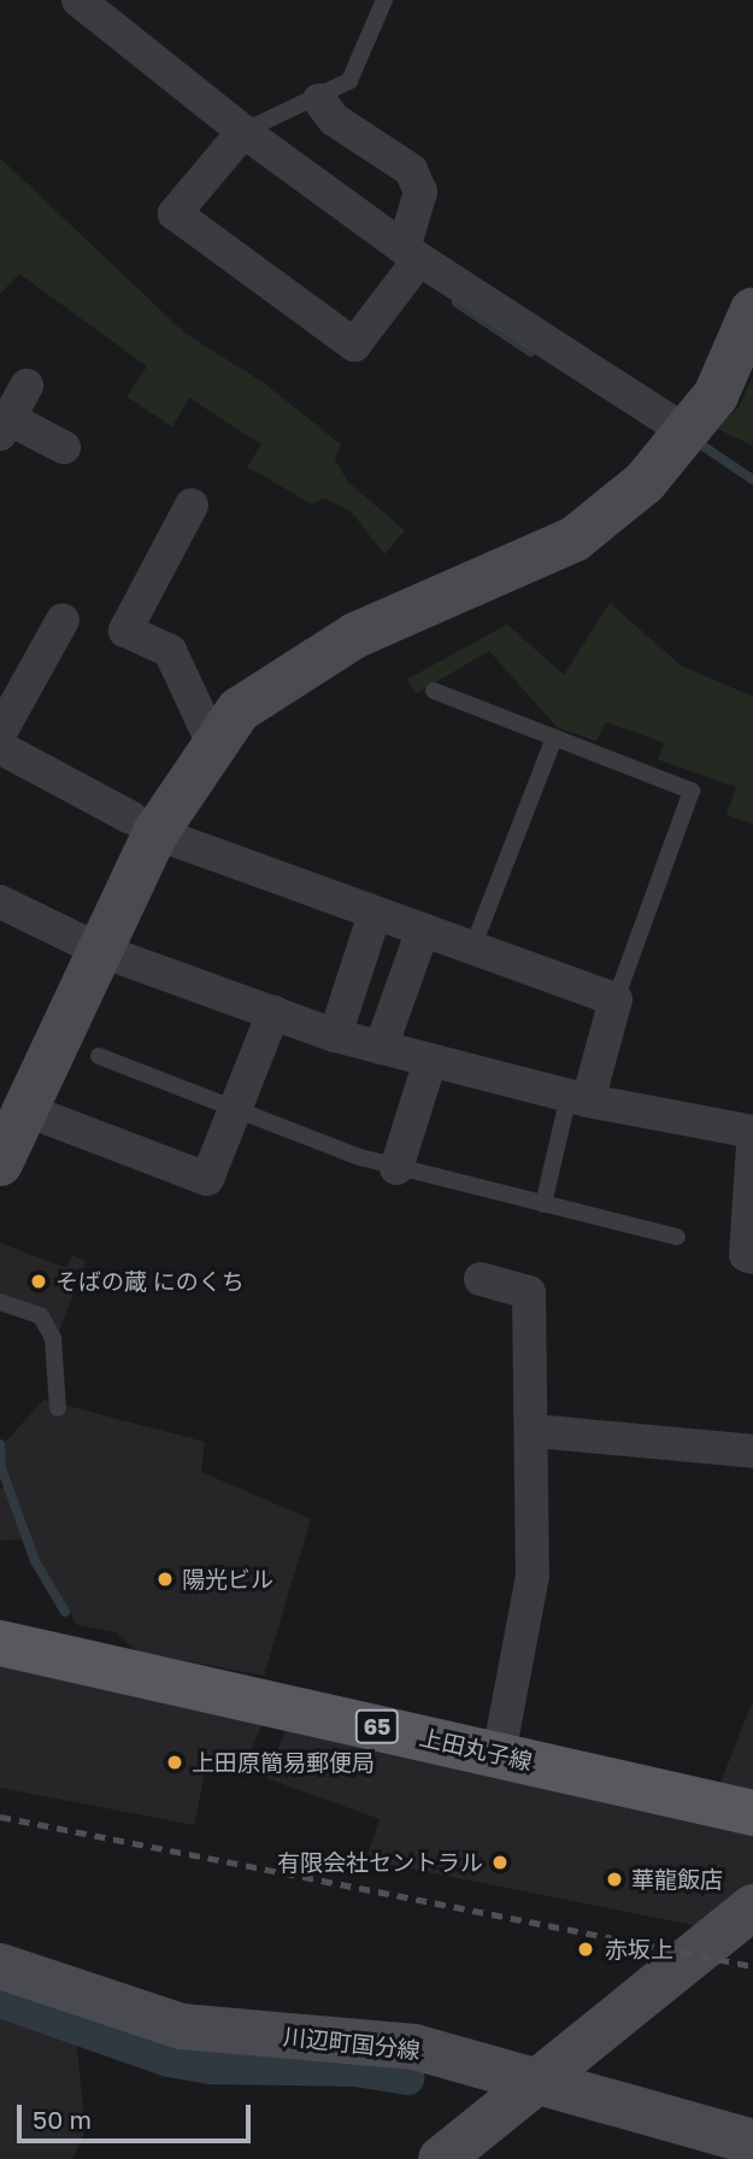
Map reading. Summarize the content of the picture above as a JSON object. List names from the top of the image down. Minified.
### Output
{"streets":{"main road":["65","上田丸子線"],"street":["川辺町国分線"]},"places":["そばの蔵 にのくち","陽光ビル","上田原簡易郵便局","有限会社セントラル","華龍飯店","赤坂上"],"scale_bar":"50 m"}
